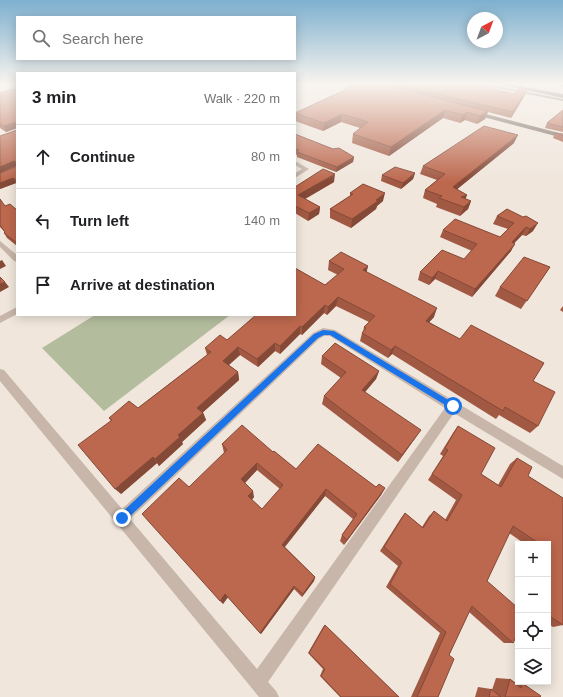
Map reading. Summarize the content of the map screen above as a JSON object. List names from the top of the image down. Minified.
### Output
{"north":"top right","page":{"search":"Search here","heading":["3 min","Walk · 220 m"],"list":[["Continue","80 m"],["Turn left","140 m"],"Arrive at destination"],"map_buttons":["+","−"]}}
